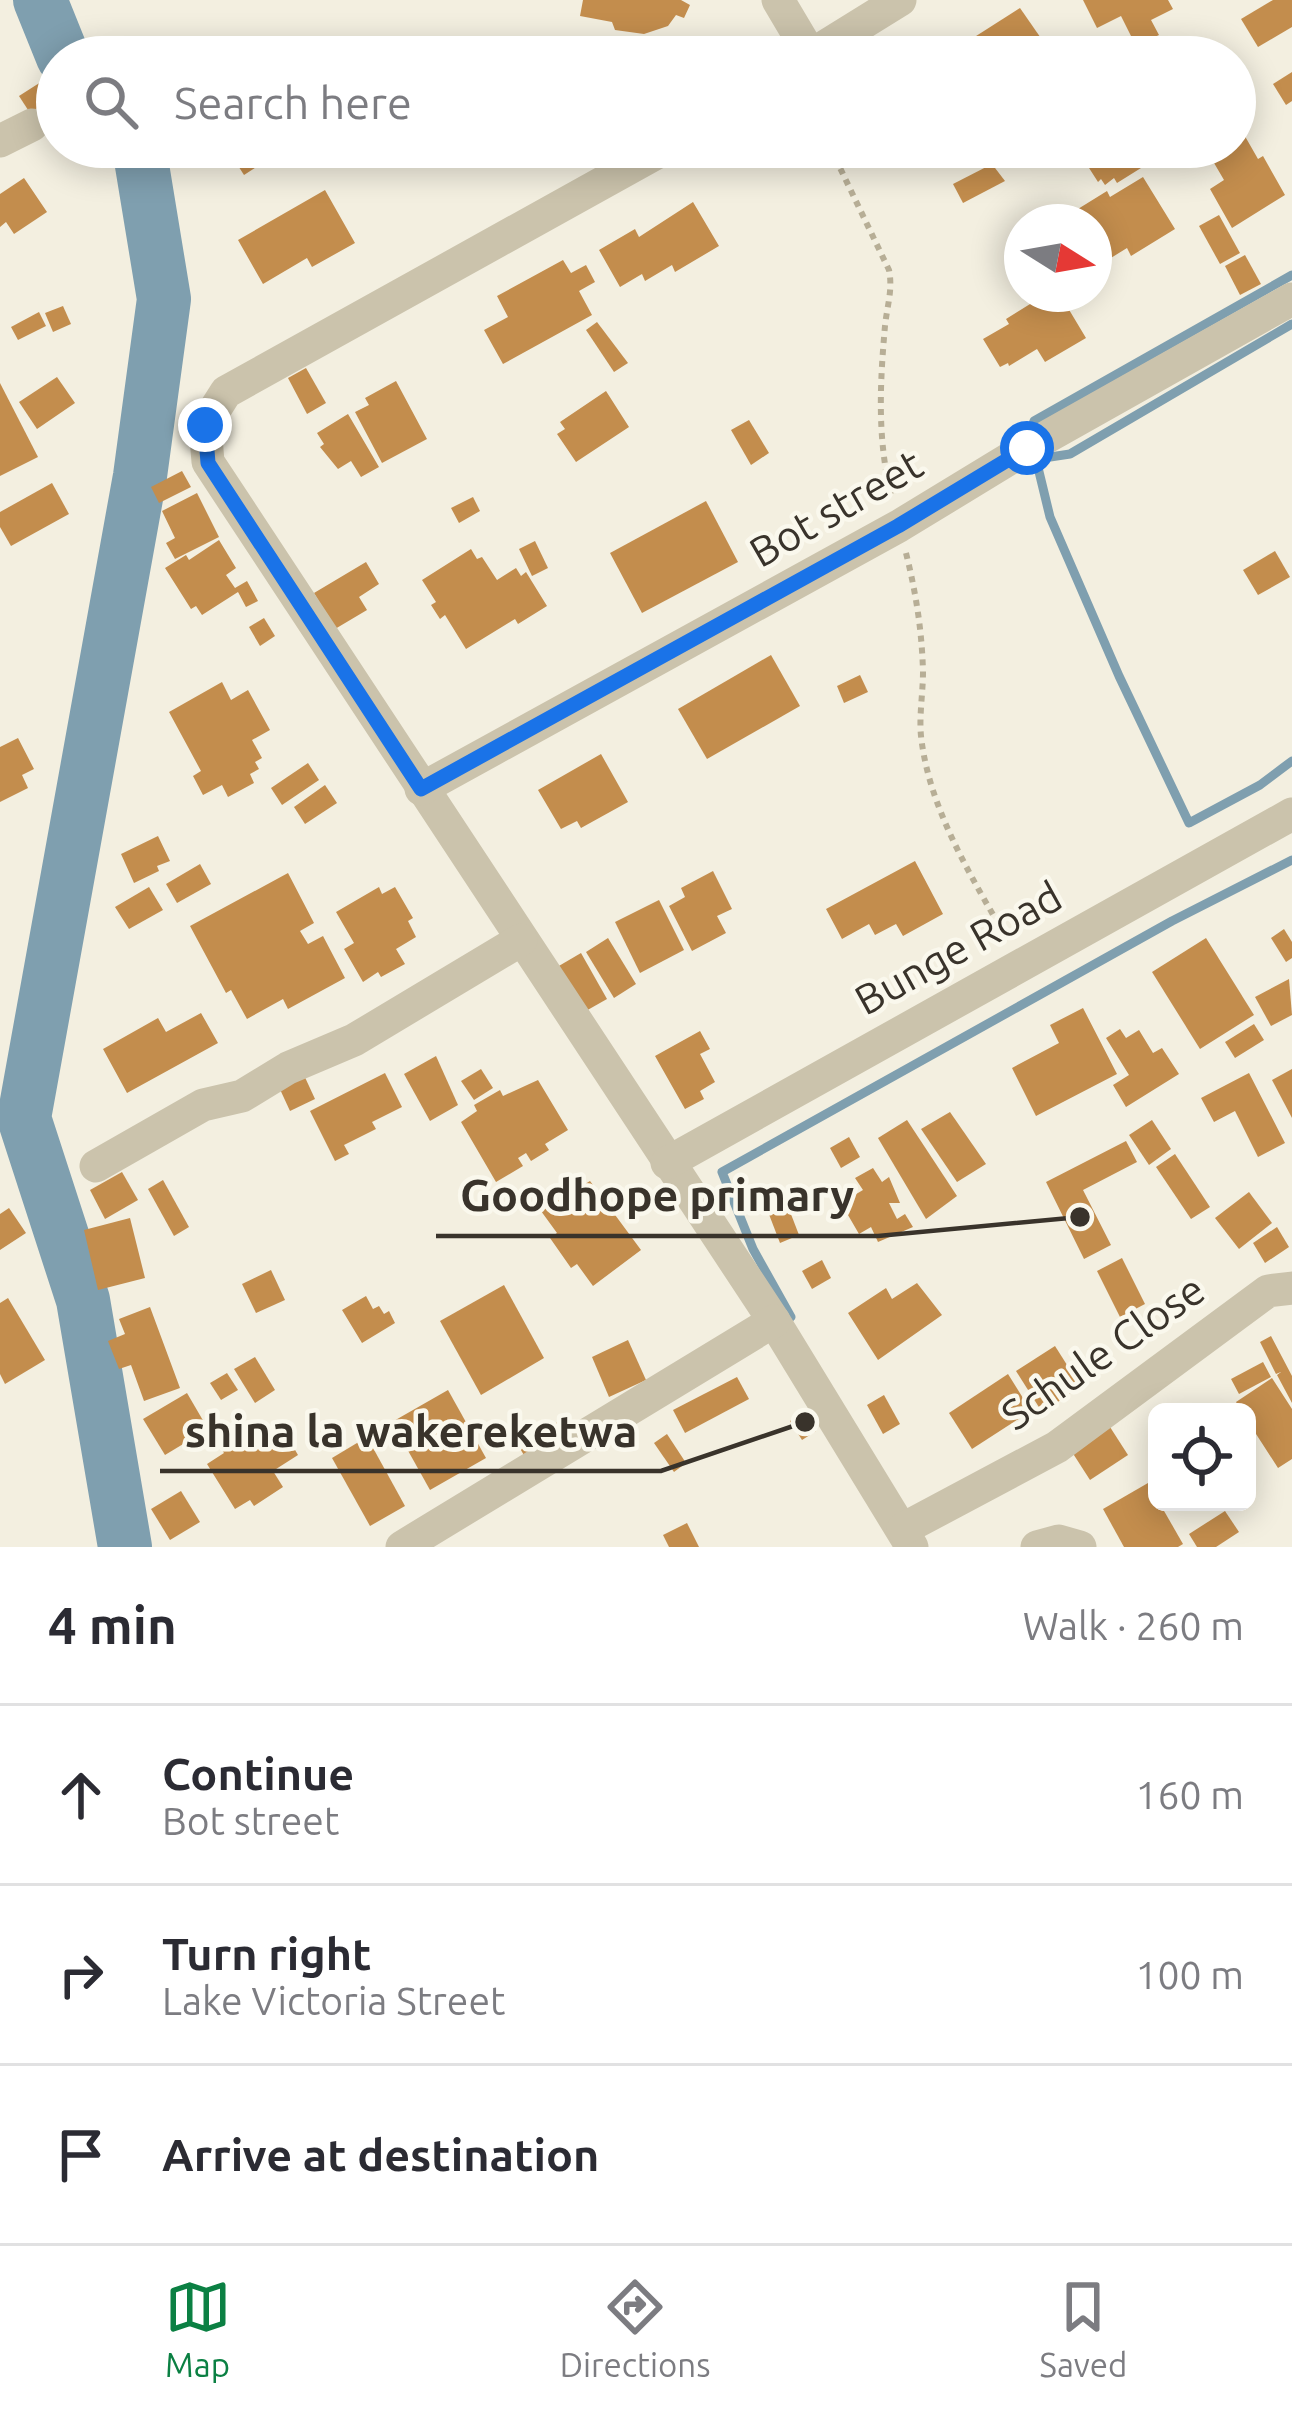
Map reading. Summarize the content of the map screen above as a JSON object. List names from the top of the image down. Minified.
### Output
{"streets":{"street":["Bot street","Bunge Road","Schule Close"]},"places":["Goodhope primary","shina la wakereketwa"],"north":"right","page":{"search":"Search here","heading":["4 min","Walk · 260 m"],"list":[["Continue","Bot street","160 m"],["Turn right","Lake Victoria Street","100 m"],"Arrive at destination"],"nav":["Map","Directions","Saved"]}}
